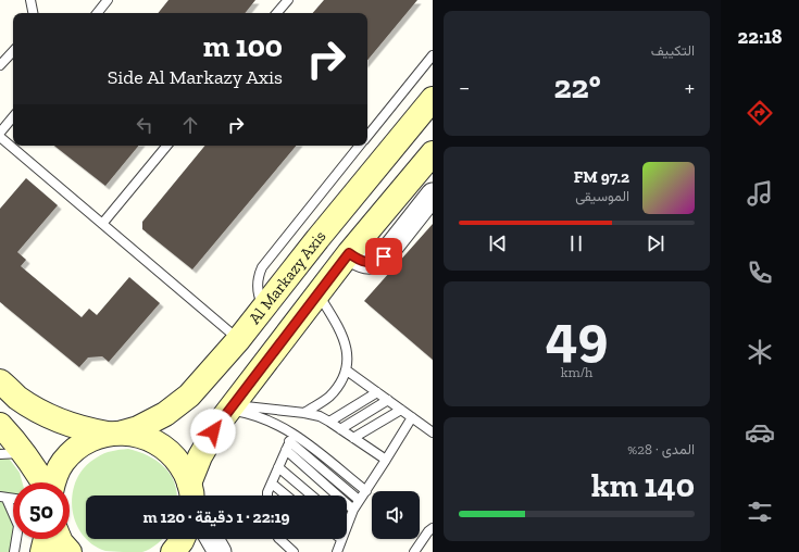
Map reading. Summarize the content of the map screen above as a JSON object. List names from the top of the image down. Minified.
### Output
{"streets":{"main road":["Al Markazy Axis"]},"page":{"tabs":"22:18","tile":["التكييف",["49","km/h"],["المدى · 28%","140 km"]],"turn":["100 m","Side Al Markazy Axis"],"heat":["−","22°","+"],"song":["97.2 FM","الموسيقى"],"limit":"50","trip":"22:19 · 1 دقيقة · 120 m"}}
